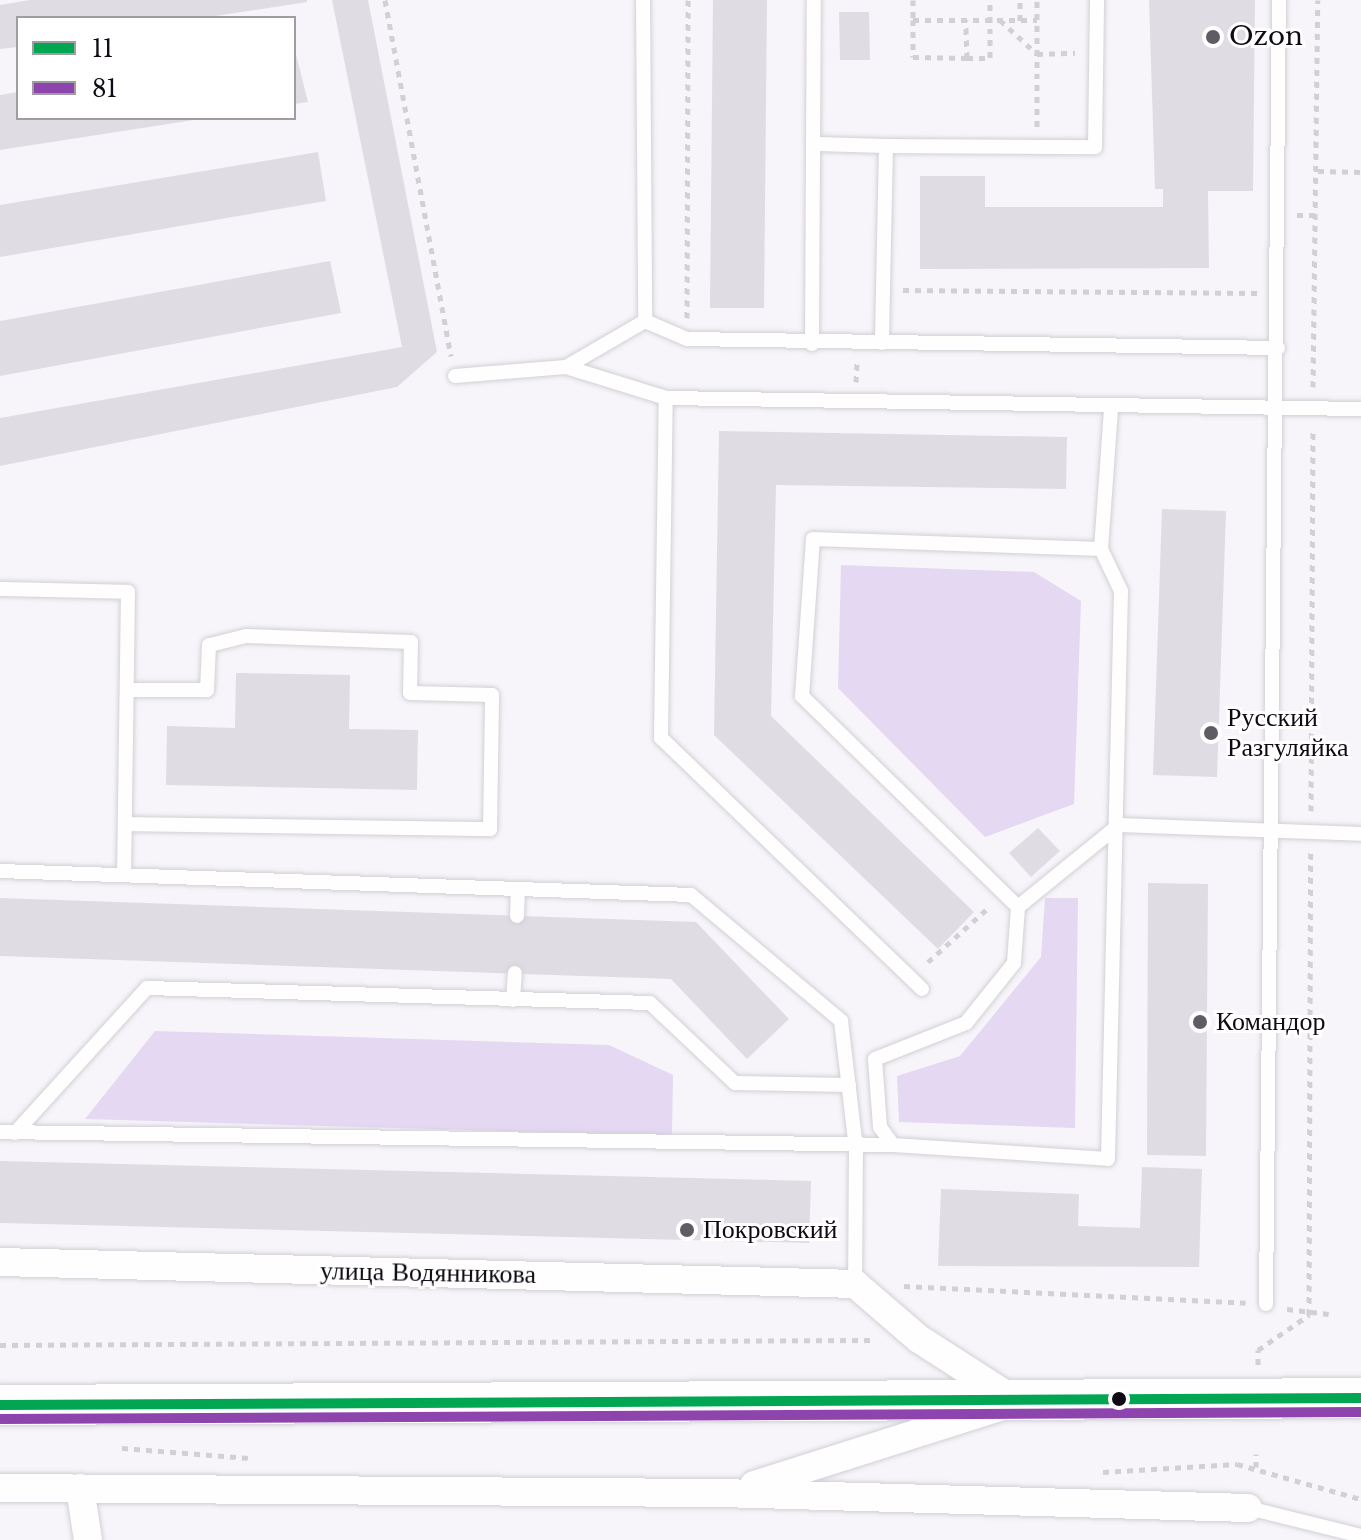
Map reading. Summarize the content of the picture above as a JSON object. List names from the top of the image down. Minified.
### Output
{"streets":{"street":["улица Водянникова"]},"places":["Ozon","Русский Разгуляйка","Командор","Покровский"],"lines":["transit line 11","transit line 81"],"legend":["11","81"]}
